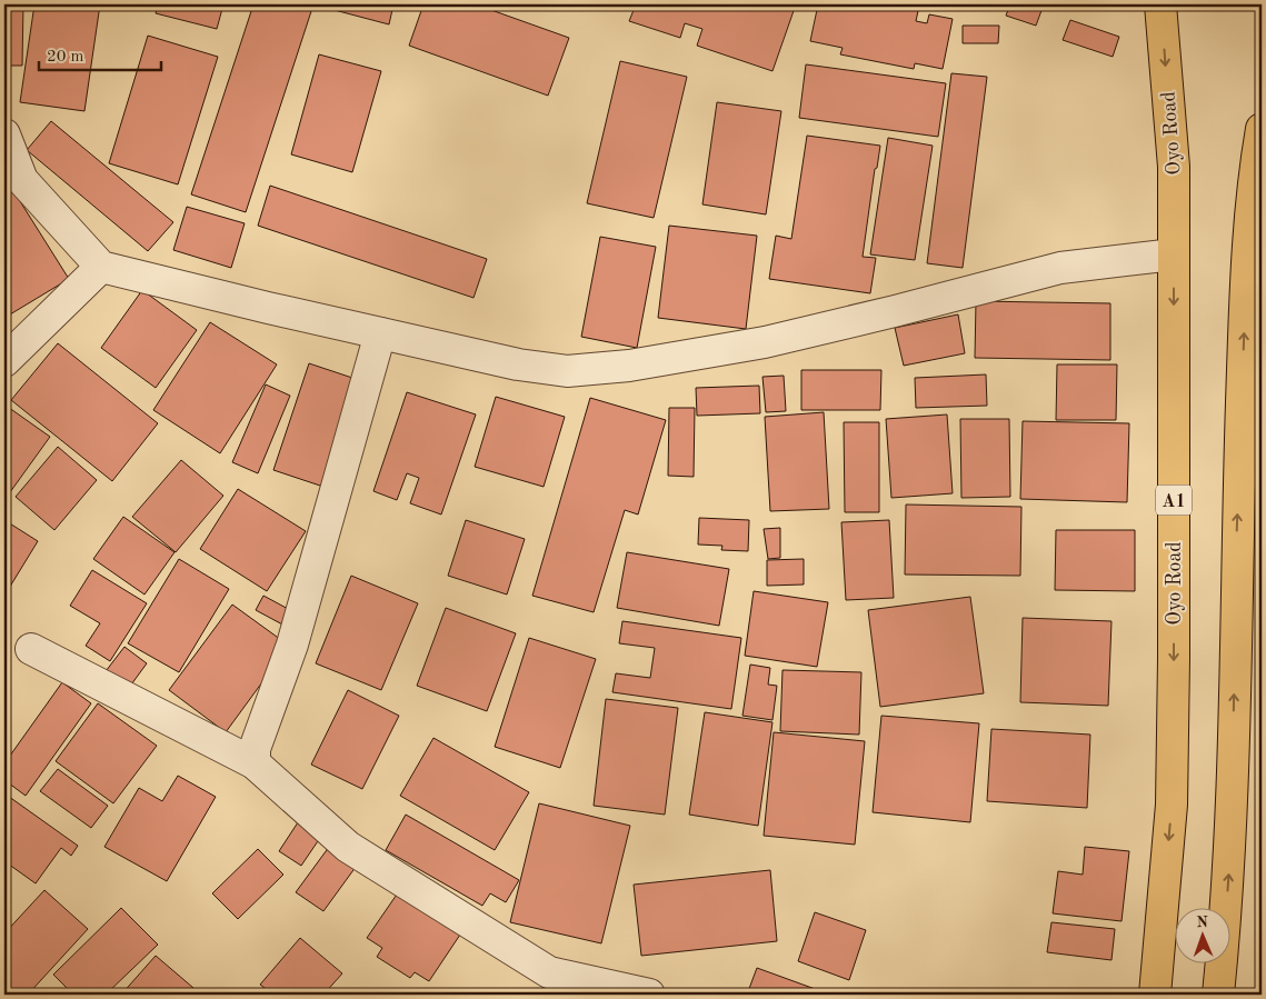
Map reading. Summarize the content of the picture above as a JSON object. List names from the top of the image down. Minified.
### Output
{"streets":{"highway":["Oyo Road","A1"]},"scale_bar":"20 m","north":"top"}
